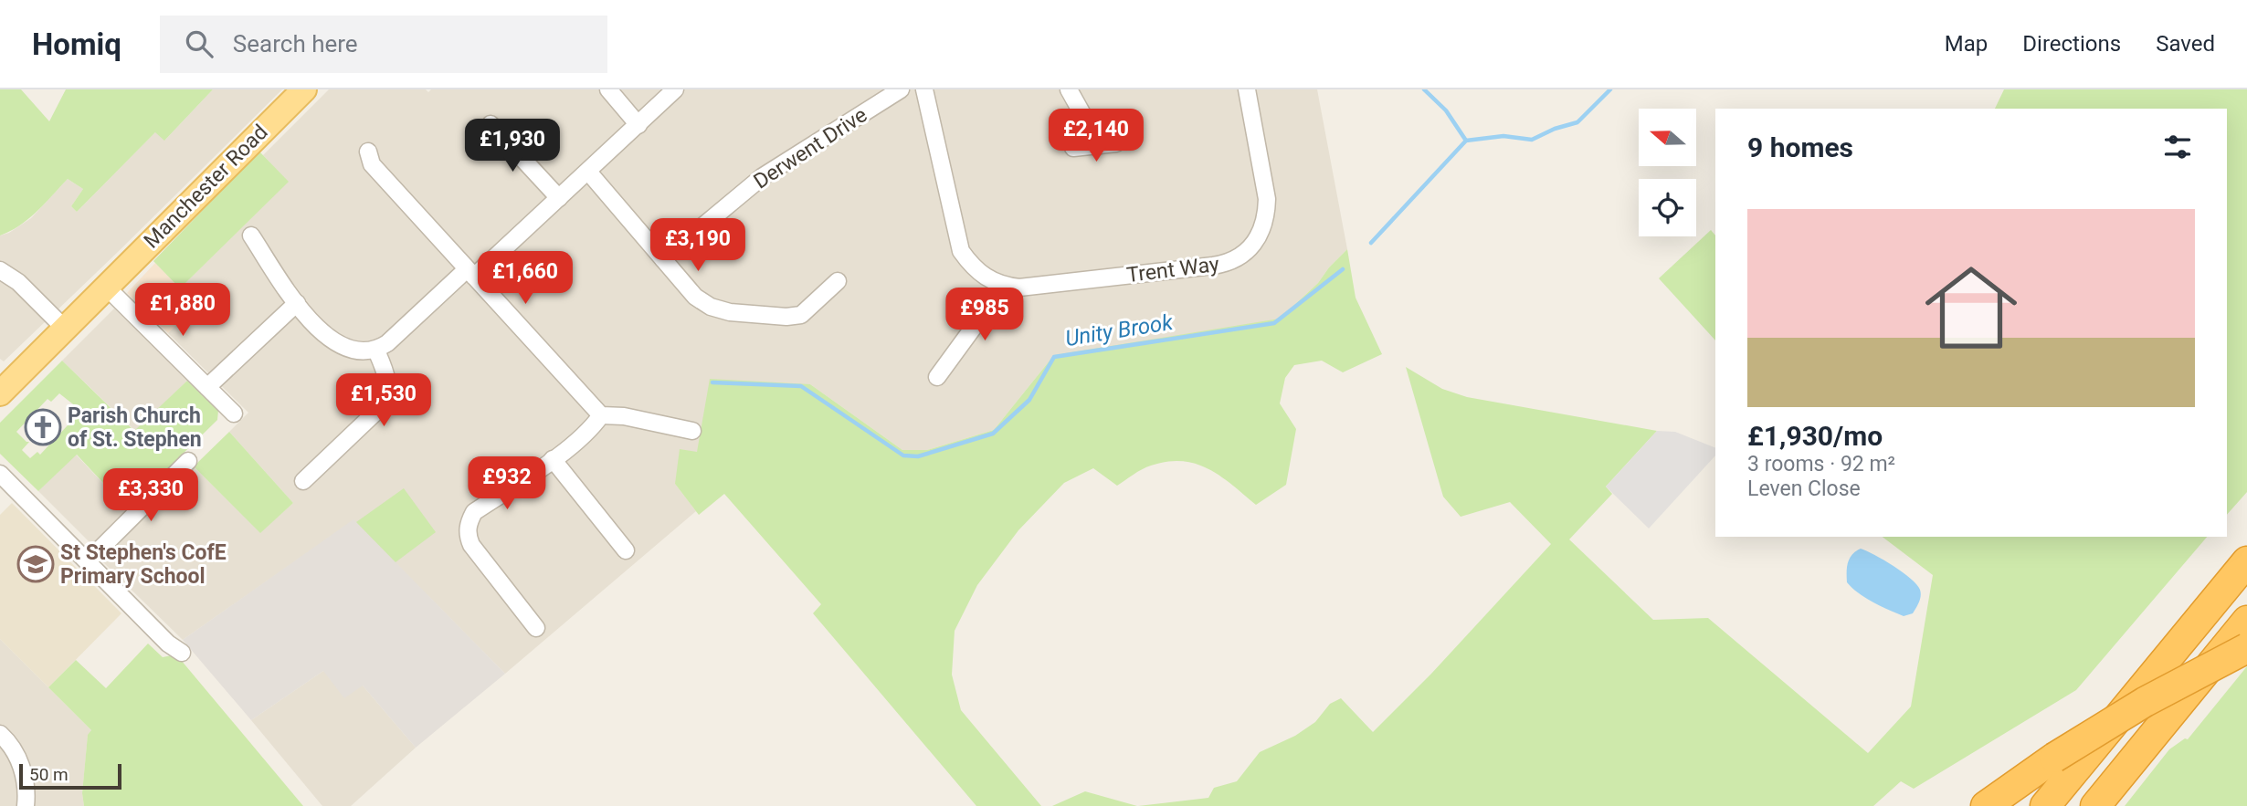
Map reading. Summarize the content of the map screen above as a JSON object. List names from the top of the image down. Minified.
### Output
{"streets":{"main road":["Manchester Road"],"street":["Derwent Drive","Trent Way"]},"water":["Unity Brook"],"places":{"church":["Parish Church of St. Stephen"],"school or university":["St Stephen's CofE Primary School"]},"scale_bar":"50 m","north":"left","page":{"header":"Homiq","search":"Search here","nav":["Map","Directions","Saved"],"price":["£2,140","£1,930","£3,190","£1,660","£1,880","£985","£1,530","£932","£3,330"],"heading":"9 homes","list":[{"name":"£1,930/mo","note":"3 rooms · 92 m² · Leven Close"}],"scale":"50 m"}}
